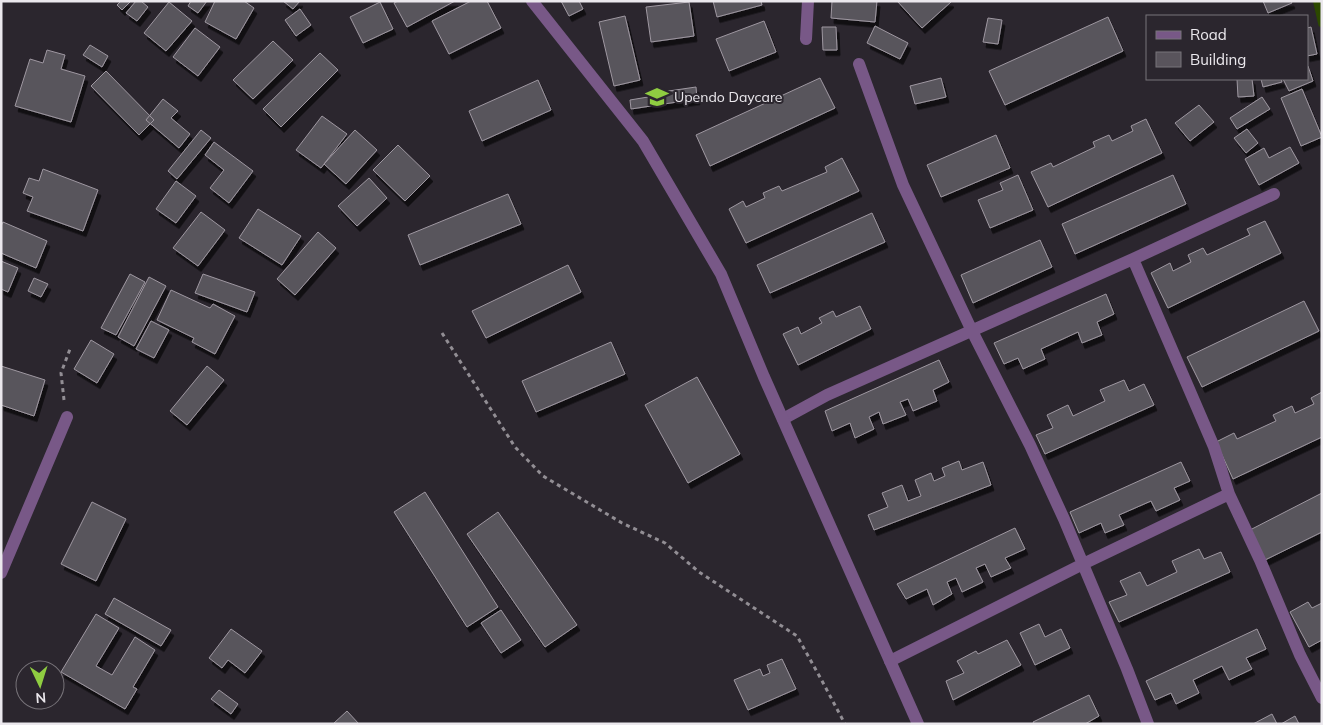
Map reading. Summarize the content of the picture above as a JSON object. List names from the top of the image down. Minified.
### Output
{"places":{"school or university":["Upendo Daycare"]},"legend":["Road","Building"],"north":"bottom"}
